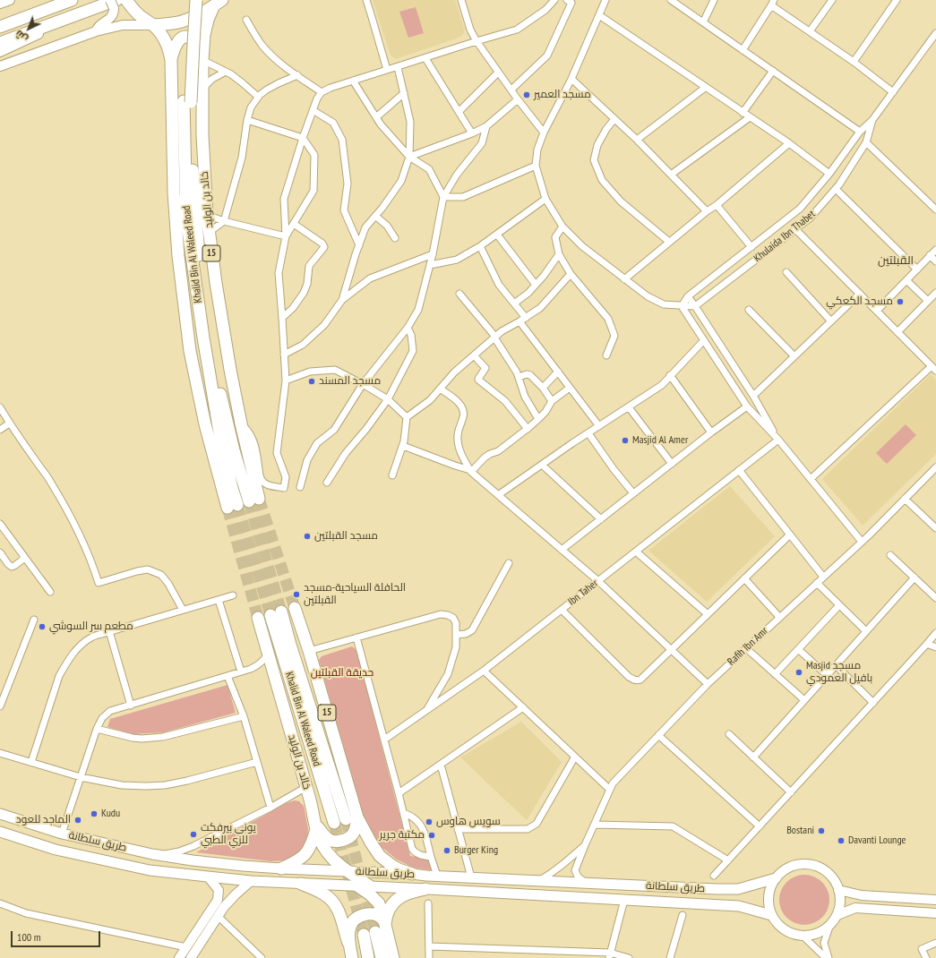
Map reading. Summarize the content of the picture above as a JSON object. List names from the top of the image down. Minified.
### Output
{"streets":{"highway":["خالد بن الوليد","15","Khalid Bin Al Waleed Road"],"main road":["طريق سلطانة"],"street":["Khulaida Ibn Thabet","Ibn Taher","Rafih Ibn Amr"]},"crossings":[["خالد بن الوليد","Khalid Bin Al Waleed Road"],["خالد بن الوليد","طريق سلطانة"],["Rafih Ibn Amr","طريق سلطانة"]],"districts":["القبلتين"],"parks":["حدیقة القبلتین"],"places":["مسجد العمير","مسجد الكعكي","مسجد المسند","Masjid Al Amer","مسجد القبلتين","الحافلة السياحية-مسجد القبلتين","مطعم سر السوشي","Masjid مسجد بافيل العمودي","Kudu","الماجد للعود","سويس هاوس","Bostani","يوني بيرفكت للزي الطبي","مكتبة جرير","Davanti Lounge","Burger King"],"scale_bar":"100 m","north":"bottom left"}
